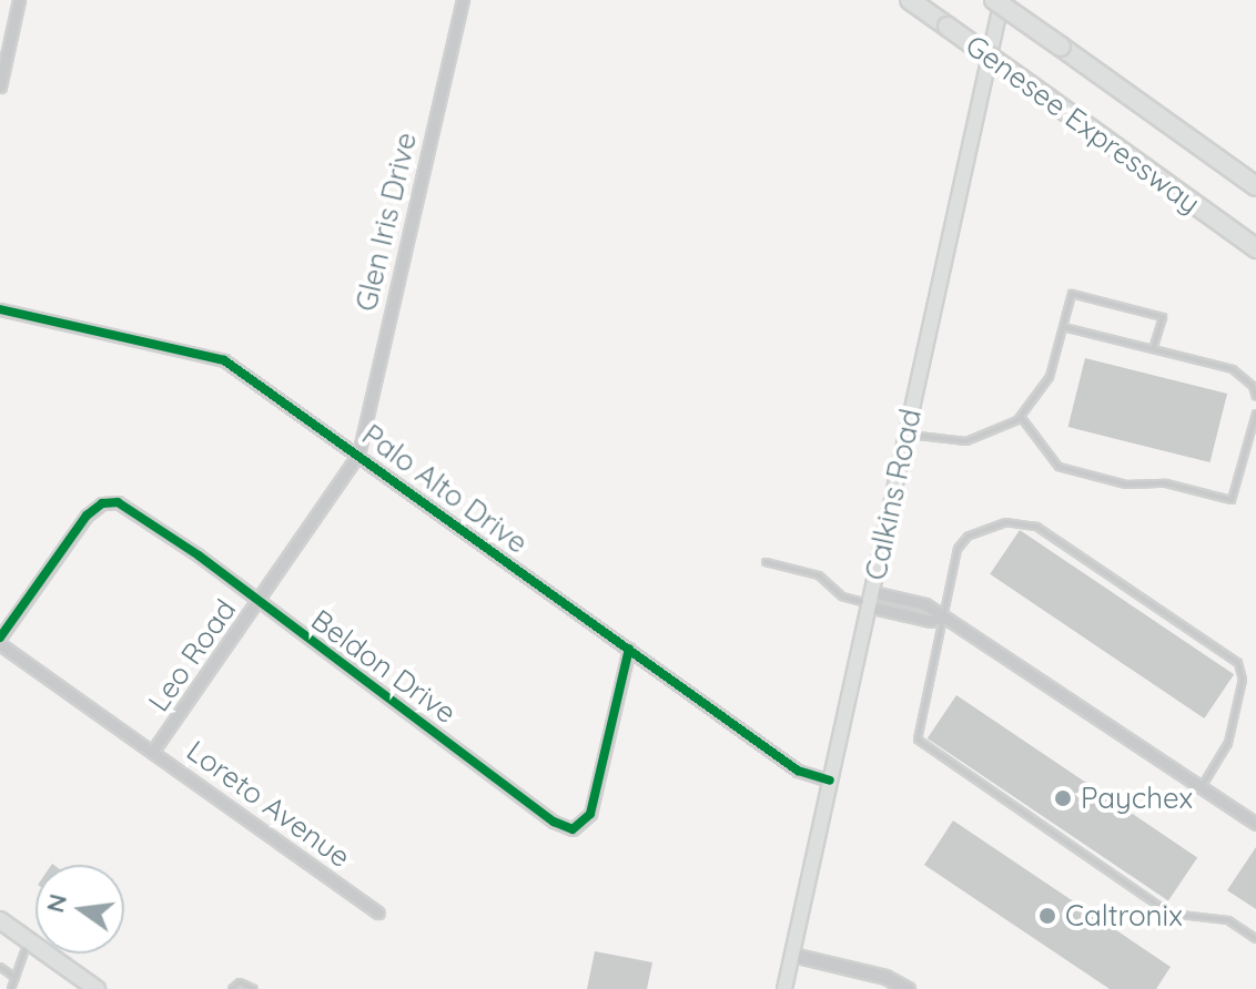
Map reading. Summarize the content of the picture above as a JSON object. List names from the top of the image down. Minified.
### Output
{"streets":{"highway":["Genesee Expressway"],"main road":["Calkins Road"],"street":["Glen Iris Drive","Palo Alto Drive","Leo Road","Beldon Drive","Loreto Avenue"]},"crossings":[["Glen Iris Drive","Palo Alto Drive"],["Glen Iris Drive","Leo Road"],["Palo Alto Drive","Calkins Road"],["Palo Alto Drive","Leo Road"],["Palo Alto Drive","Beldon Drive"],["Leo Road","Beldon Drive"],["Leo Road","Loreto Avenue"],["Beldon Drive","Loreto Avenue"]],"places":["Paychex","Caltronix"],"north":"left"}
